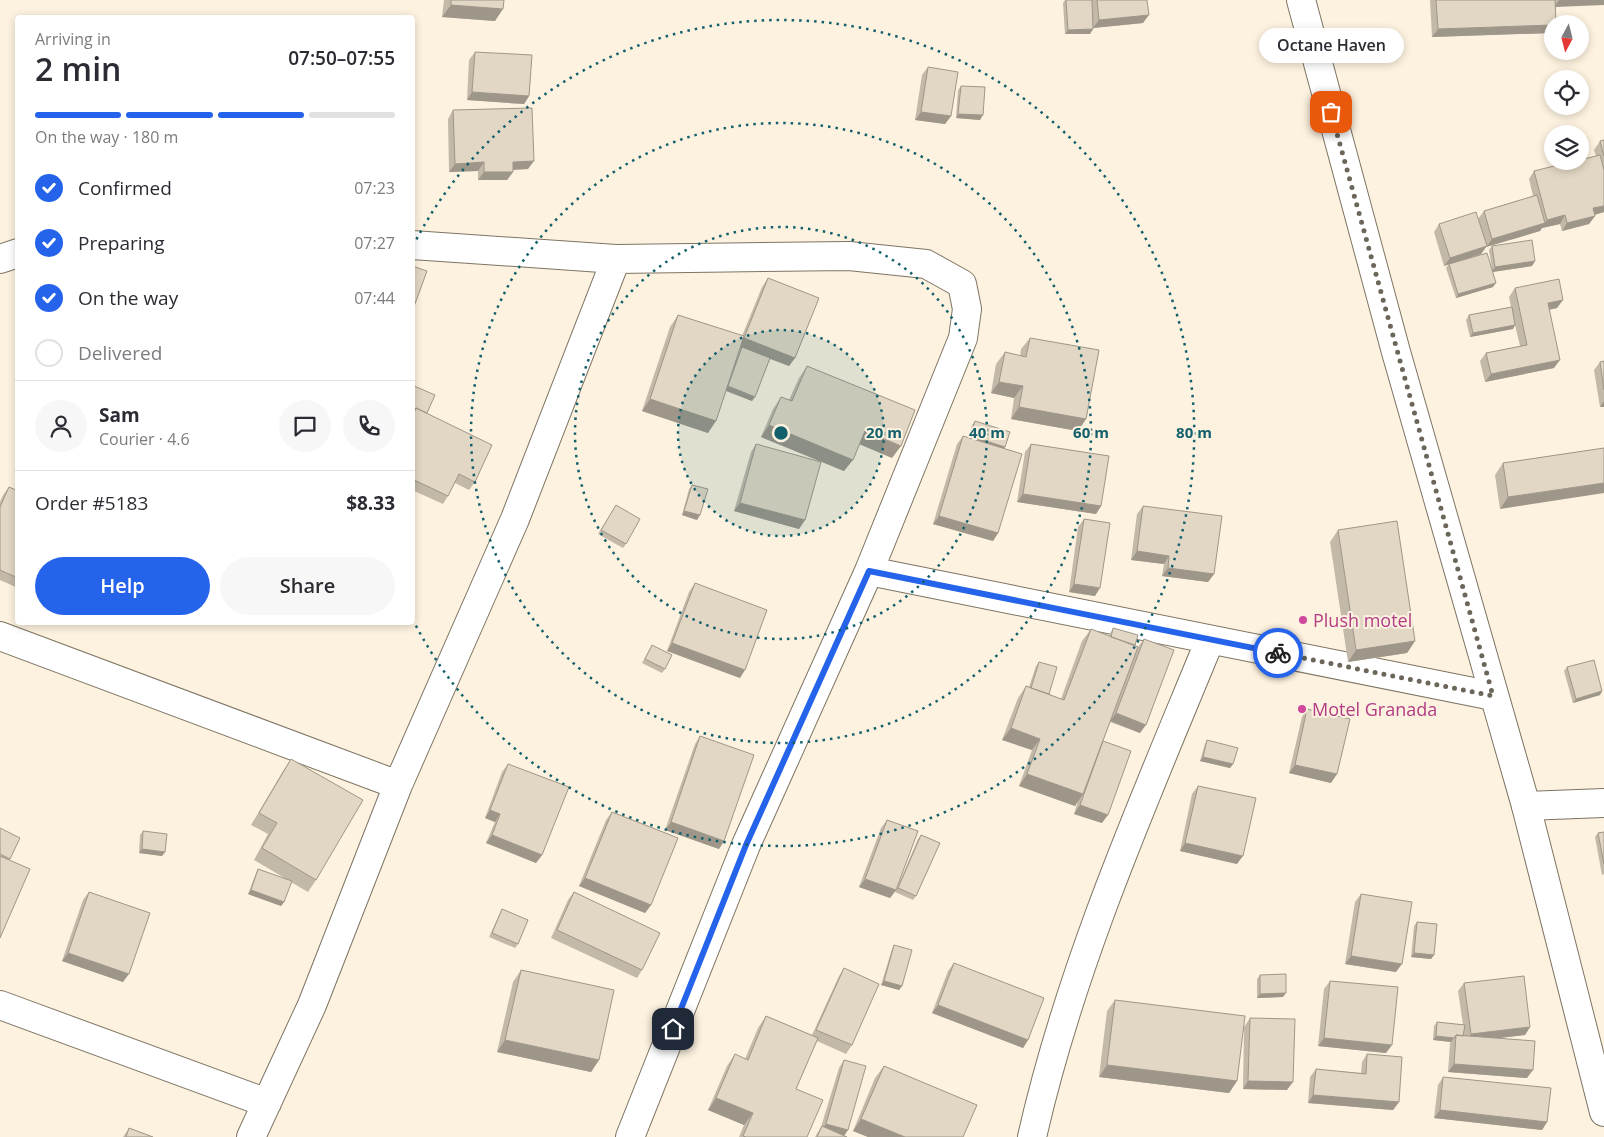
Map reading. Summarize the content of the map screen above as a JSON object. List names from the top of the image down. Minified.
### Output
{"places":["Octane Haven","Plush motel","Motel Granada"],"north":"bottom","page":{"heading":["2 min","Arriving in","07:50–07:55"],"panel":["Sam","Courier · 4.6","Order #5183","$8.33"],"bubble":"Octane Haven","bar":"On the way · 180 m","list":[["Confirmed","07:23"],["Preparing","07:27"],["On the way","07:44"],"Delivered"],"buttons":["Help","Share"]},"rings":["20 m","40 m","60 m","80 m"]}
